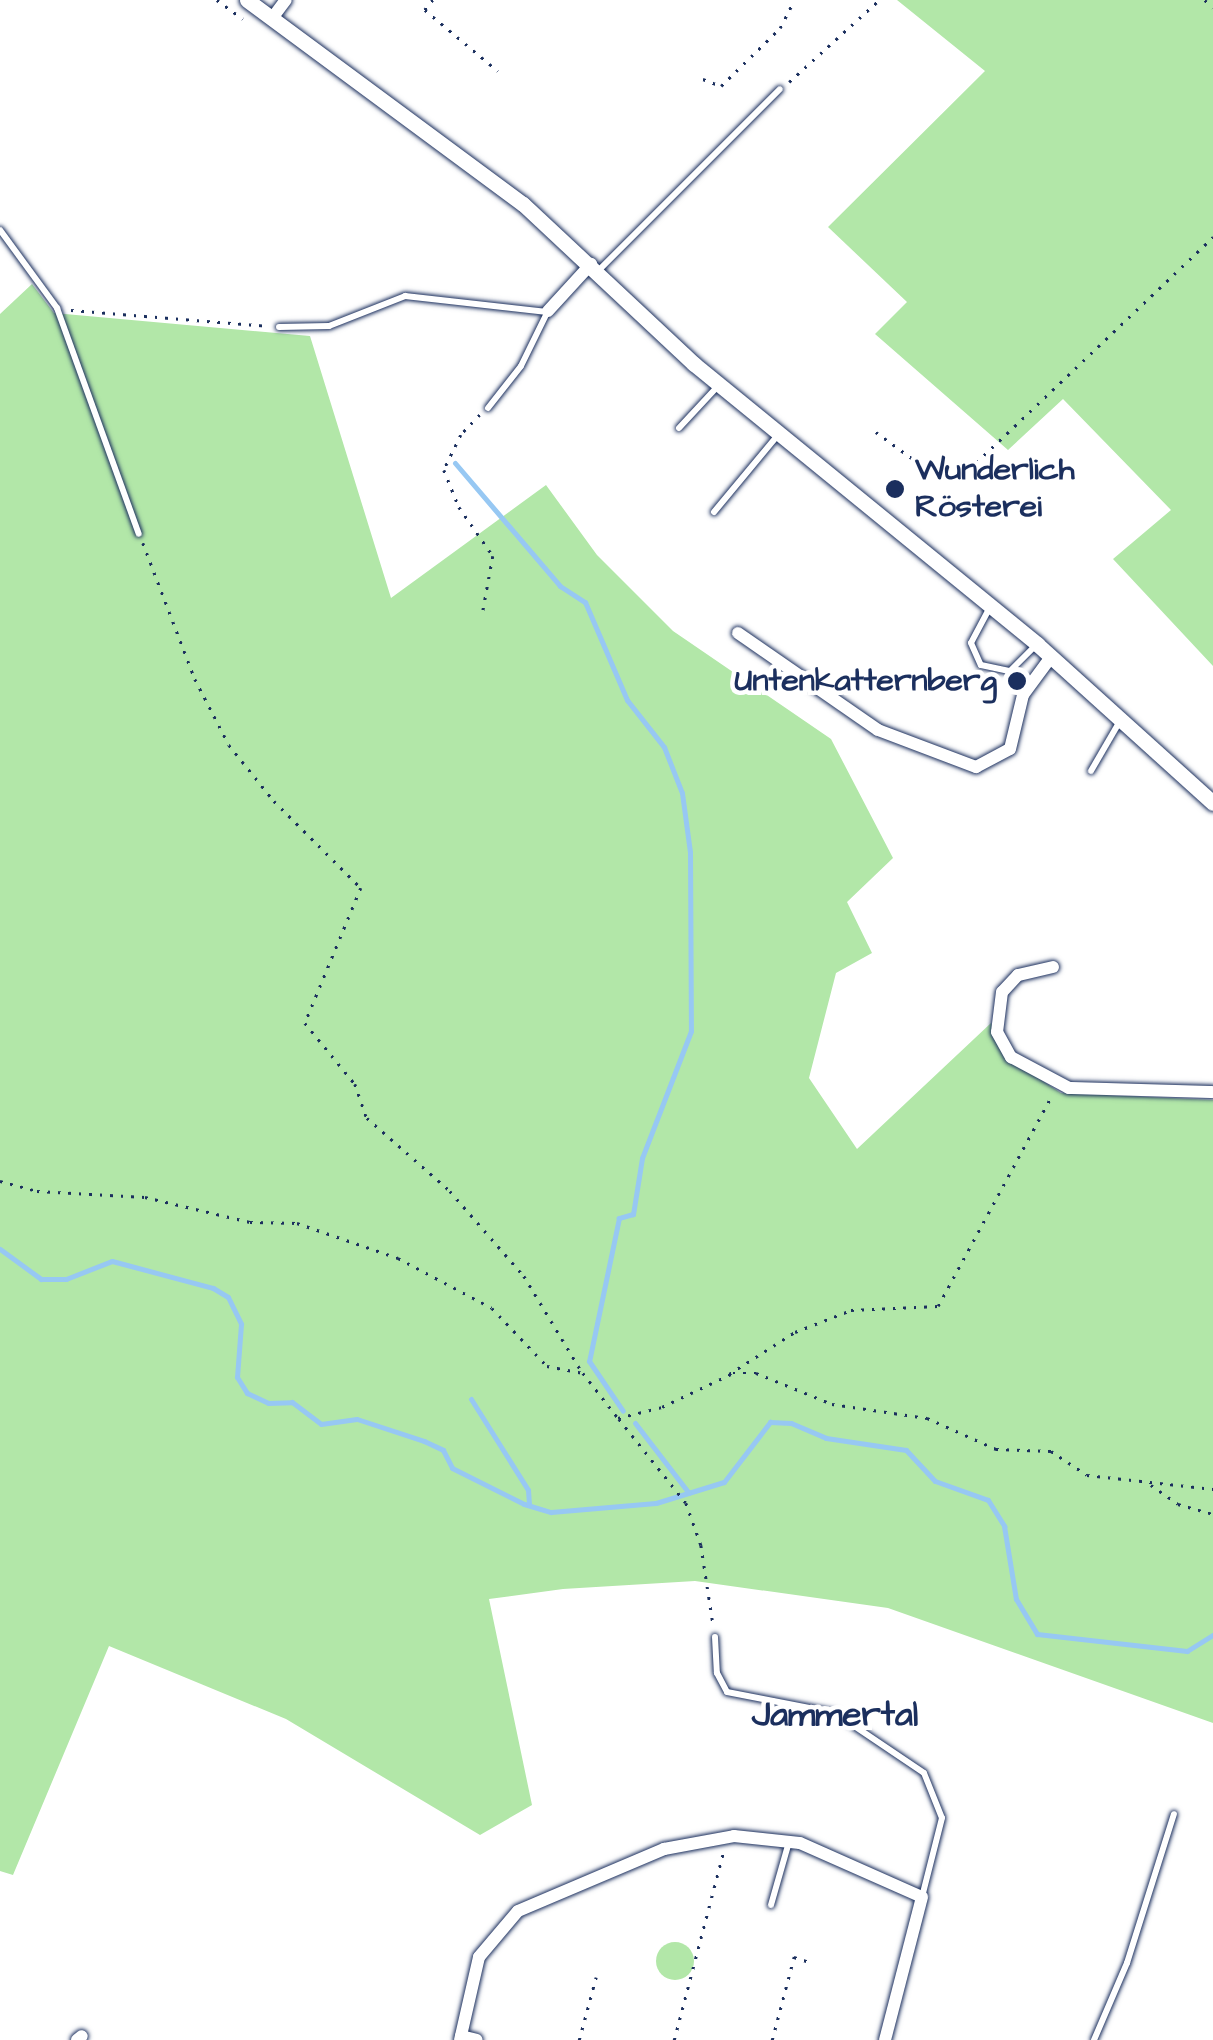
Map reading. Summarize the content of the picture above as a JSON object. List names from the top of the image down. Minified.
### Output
{"districts":["Jammertal"],"places":["Wunderlich Rösterei","Untenkatternberg"]}
